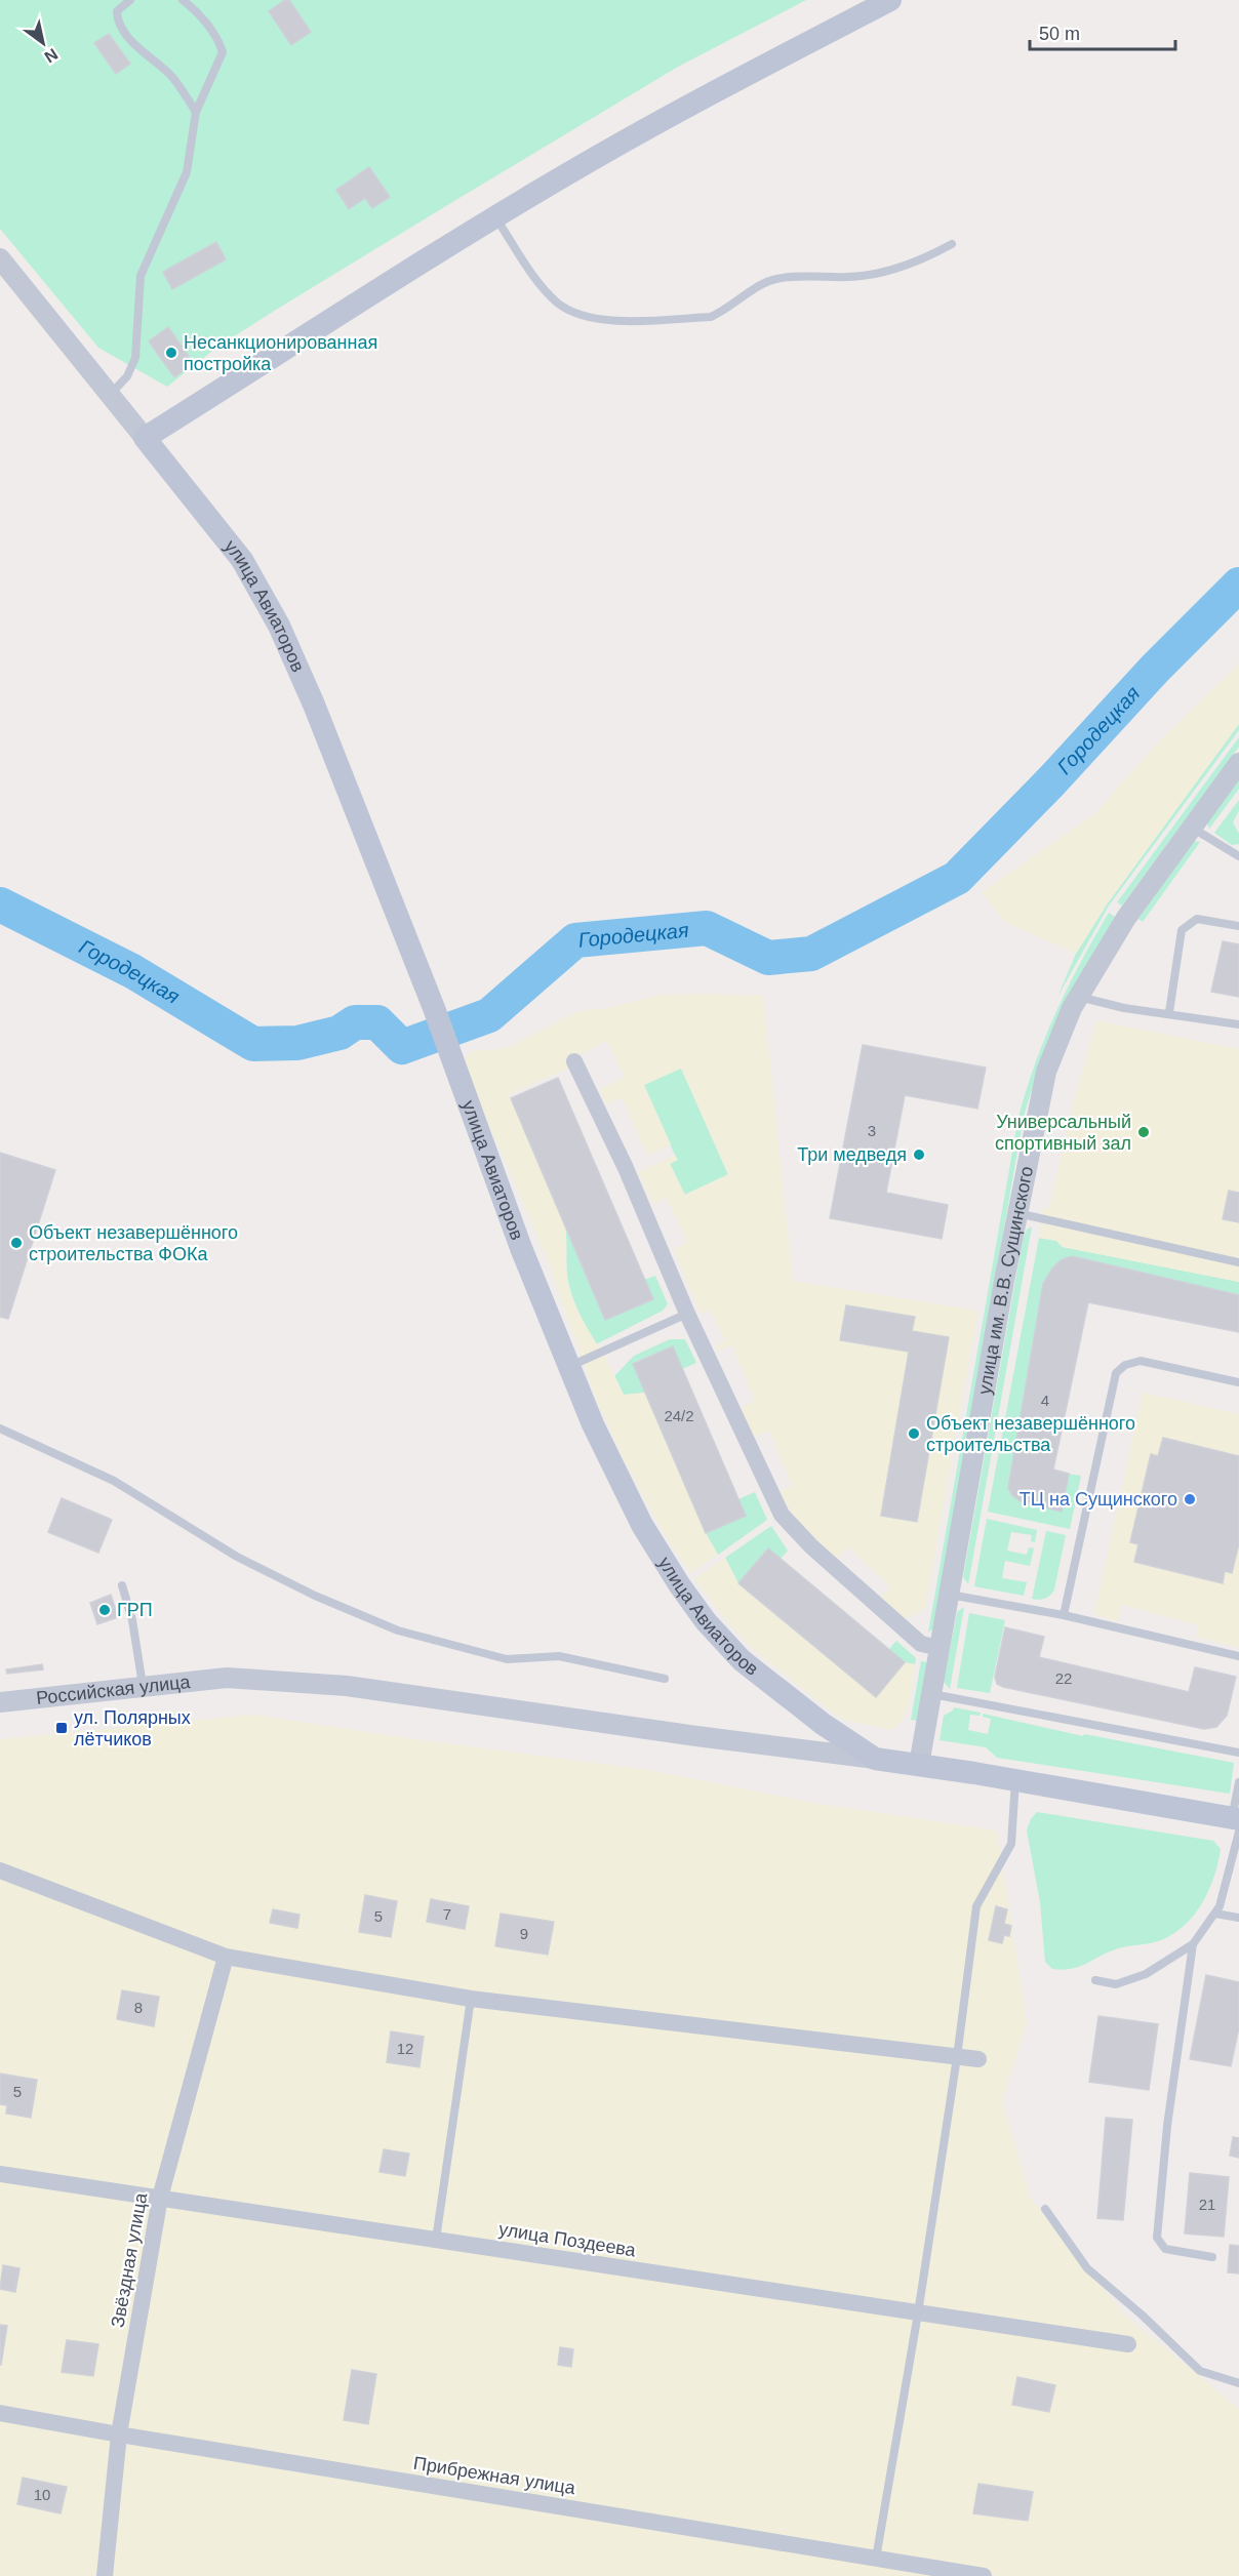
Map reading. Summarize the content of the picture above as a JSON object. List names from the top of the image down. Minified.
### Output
{"streets":{"main road":["улица Авиаторов"],"street":["улица им. В.В. Сущинского","Российская улица","улица Поздеева","Звёздная улица","Прибрежная улица"]},"crossings":[["улица Авиаторов","улица им. В.В. Сущинского"],["улица Авиаторов","Российская улица"],["улица Поздеева","Звёздная улица"],["Звёздная улица","Прибрежная улица"]],"water":["Городецкая"],"places":{"other":["Несанкционированная постройка","Универсальный спортивный зал","Три медведя","Объект незавершённого строительства ФОКа","Объект незавершённого строительства","ТЦ на Сущинского","ГРП"],"transit":["ул. Полярных лётчиков"]},"house_numbers":["3","4","24/2","22","7","5","9","8","12","5","21","10"],"scale_bar":"50 m","north":"bottom right"}
